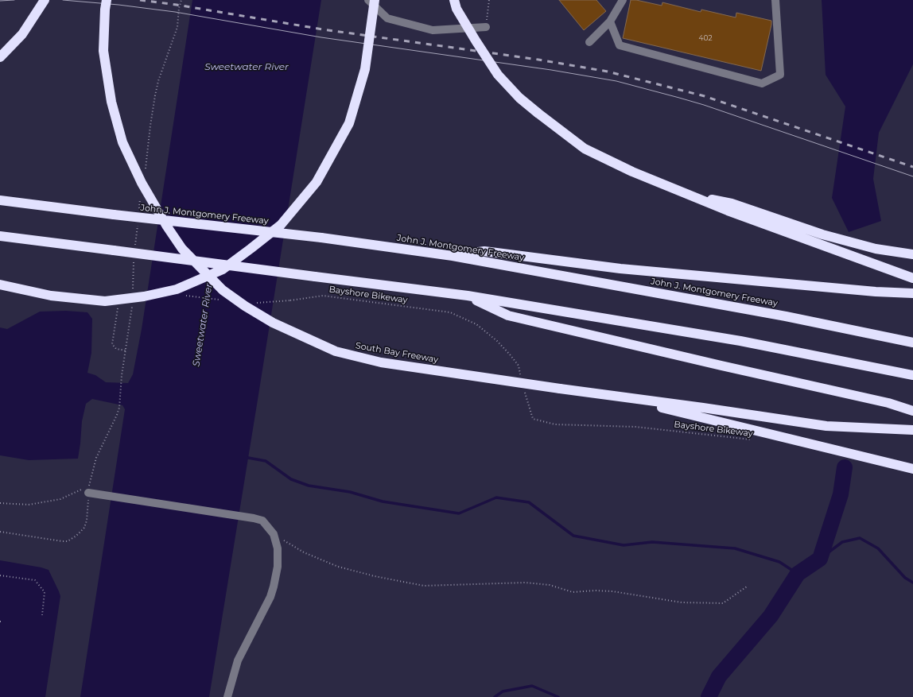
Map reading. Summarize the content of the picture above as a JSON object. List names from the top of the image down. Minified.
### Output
{"streets":{"highway":["John J. Montgomery Freeway","South Bay Freeway"],"path":["Bayshore Bikeway"]},"water":["Sweetwater River"],"house_numbers":["402"]}
